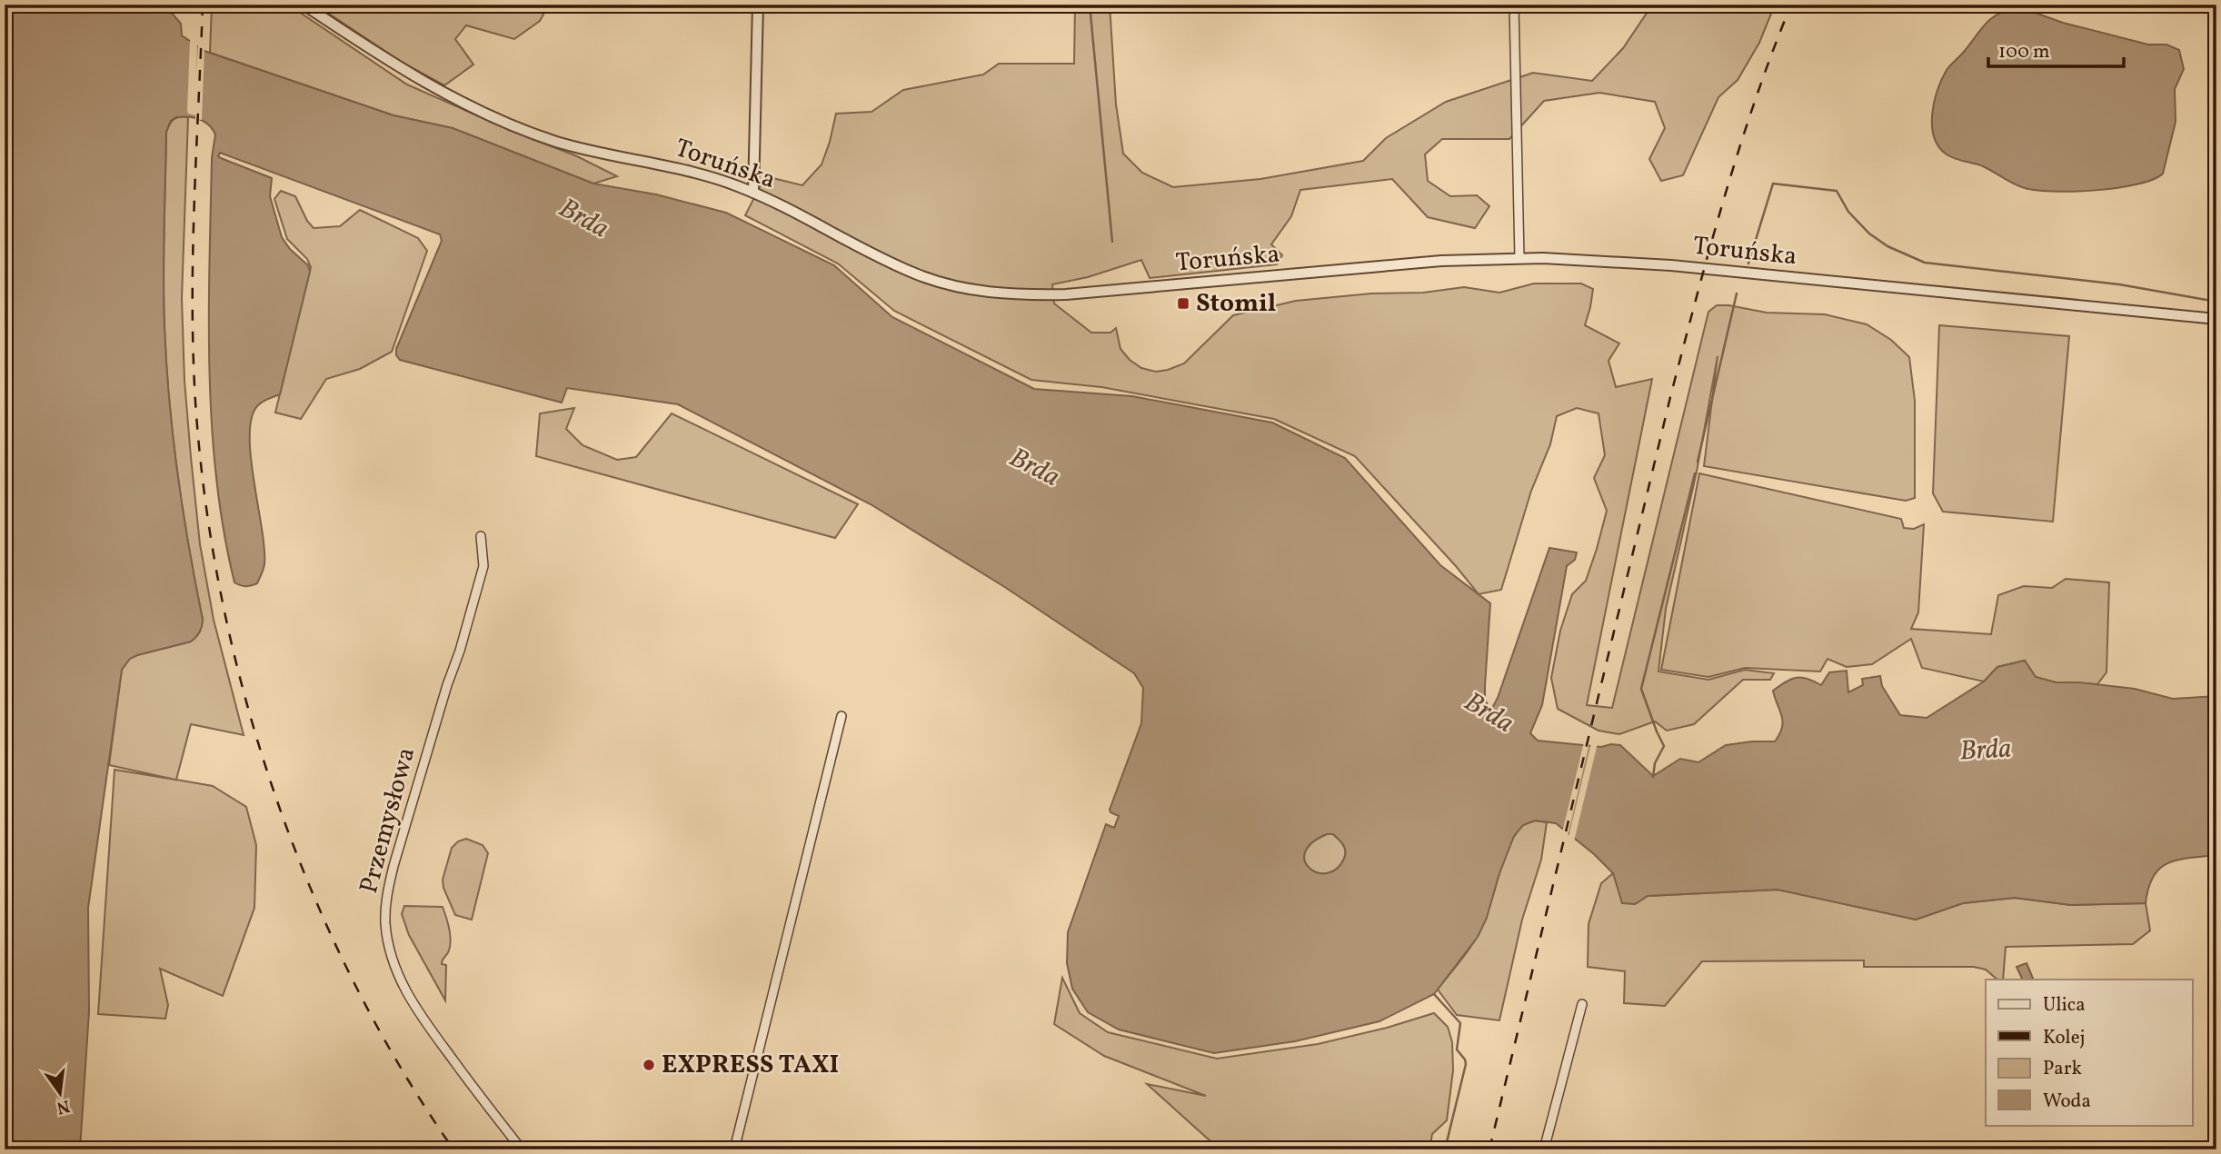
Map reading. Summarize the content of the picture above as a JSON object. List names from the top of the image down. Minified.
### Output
{"streets":{"street":["Toruńska","Przemysłowa"]},"water":["Brda"],"places":{"transit":["Stomil"],"other":["EXPRESS TAXI"]},"legend":["Ulica","Kolej","Park","Woda"],"scale_bar":"100 m","north":"bottom"}
